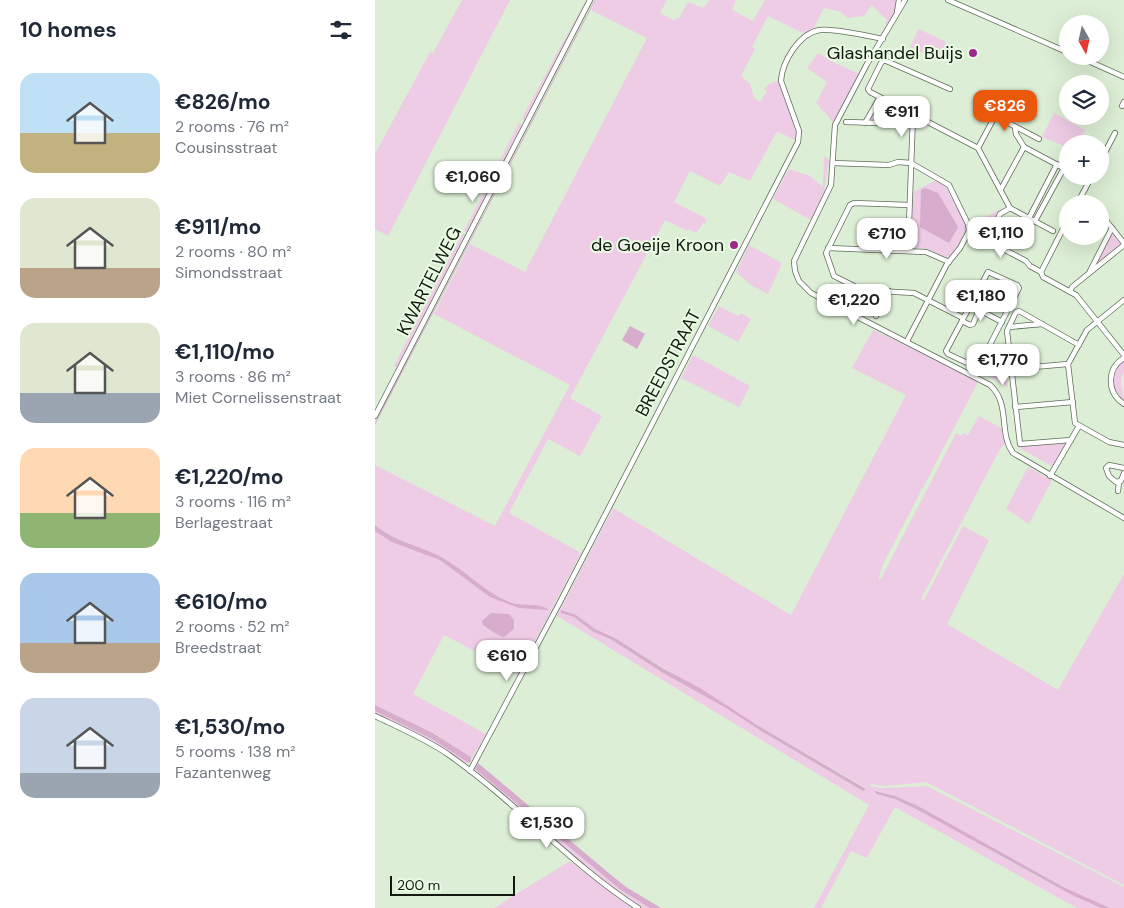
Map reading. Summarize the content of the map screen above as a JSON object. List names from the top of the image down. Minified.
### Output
{"streets":{"street":["KWARTELWEG","BREEDSTRAAT"]},"places":["Glashandel Buijs","de Goeije Kroon"],"scale_bar":"200 m","north":"bottom","page":{"heading":"10 homes","map_buttons":["+","−"],"list":[{"name":"€826/mo","note":"2 rooms · 76 m² · Cousinsstraat"},{"name":"€911/mo","note":"2 rooms · 80 m² · Simondsstraat"},{"name":"€1,110/mo","note":"3 rooms · 86 m² · Miet Cornelissenstraat"},{"name":"€1,220/mo","note":"3 rooms · 116 m² · Berlagestraat"},{"name":"€610/mo","note":"2 rooms · 52 m² · Breedstraat"},{"name":"€1,530/mo","note":"5 rooms · 138 m² · Fazantenweg"}],"price":["€826","€911","€1,060","€1,110","€710","€1,180","€1,220","€1,770","€610","€1,530"],"scale":"200 m"}}
